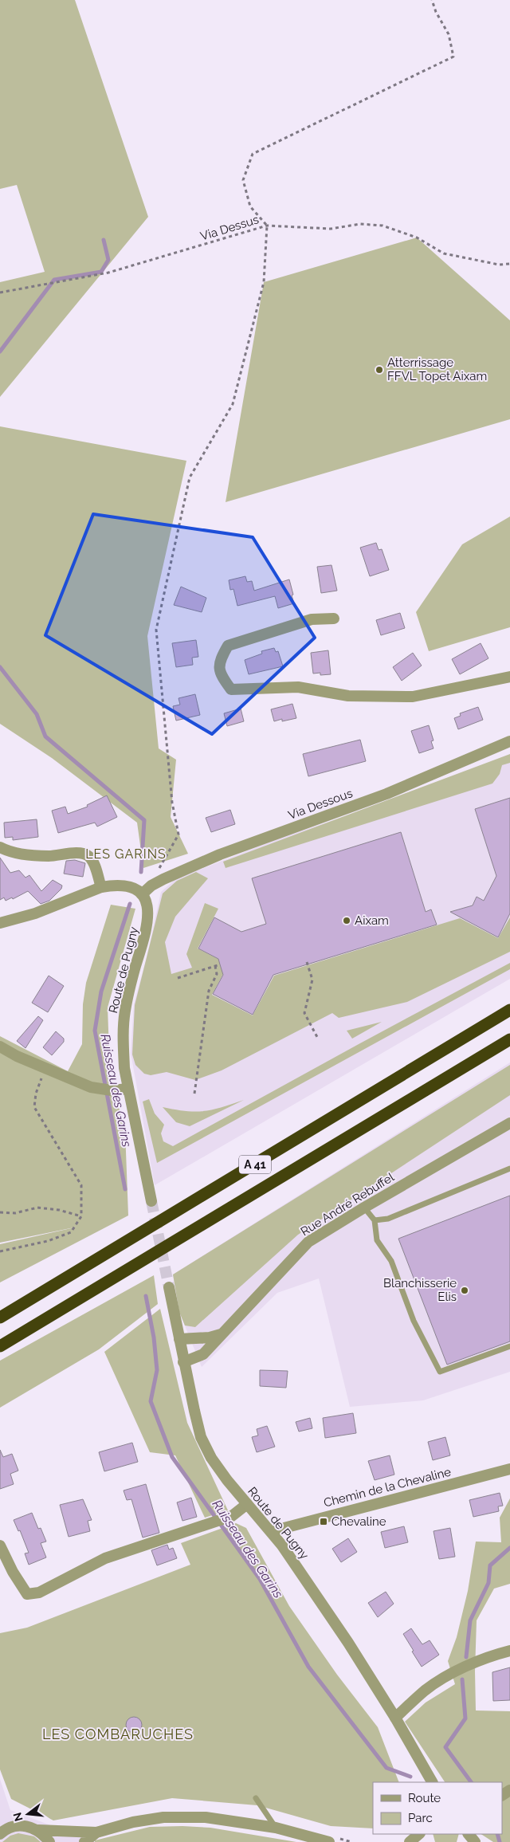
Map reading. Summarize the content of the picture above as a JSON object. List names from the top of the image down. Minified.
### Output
{"streets":{"highway":["A 41"],"street":["Via Dessous","Route de Pugny","Rue André Rebuffel","Chemin de la Chevaline"],"path":["Via Dessus"]},"crossings":[["Via Dessous","Route de Pugny"],["Route de Pugny","Rue André Rebuffel"],["Route de Pugny","Chemin de la Chevaline"]],"districts":["LES GARINS","LES COMBARUCHES"],"water":["Ruisseau des Garins"],"places":{"other":["Atterrissage FFVL Topet Aixam","Aixam","Blanchisserie Elis"],"transit":["Chevaline"]},"legend":["Route","Parc"],"north":"left"}
